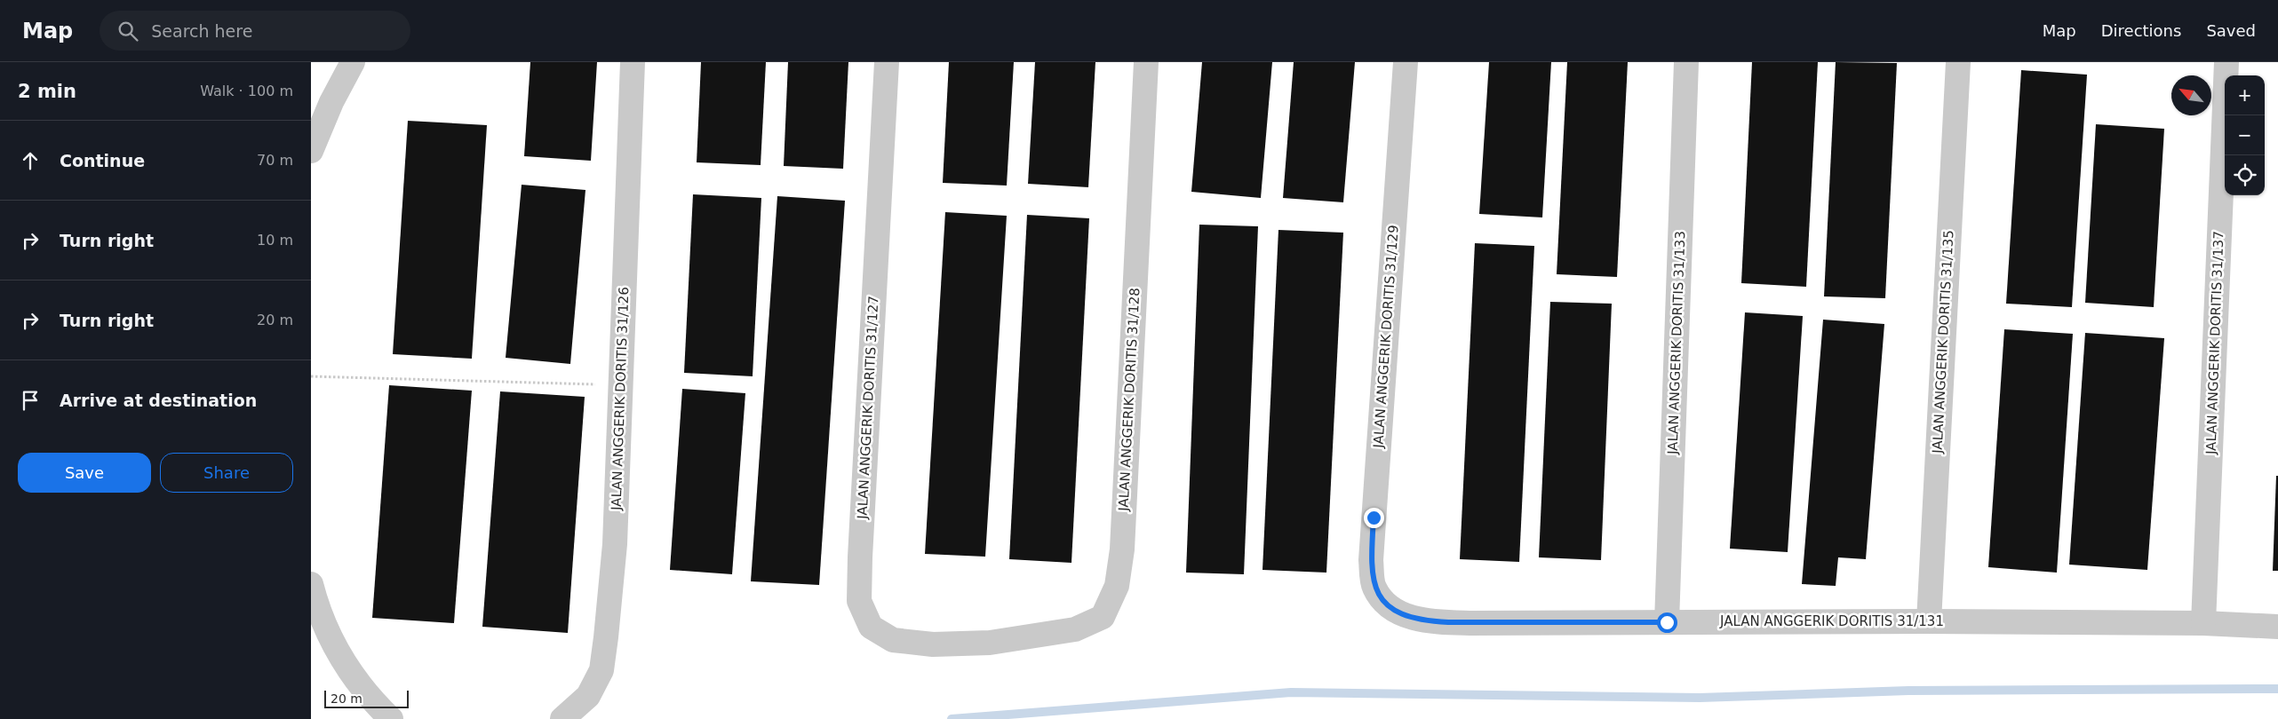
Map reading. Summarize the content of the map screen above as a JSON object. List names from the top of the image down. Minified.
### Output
{"streets":{"street":["JALAN ANGGERIK DORITIS 31/129","JALAN ANGGERIK DORITIS 31/135","JALAN ANGGERIK DORITIS 31/133","JALAN ANGGERIK DORITIS 31/137","JALAN ANGGERIK DORITIS 31/126","JALAN ANGGERIK DORITIS 31/128","JALAN ANGGERIK DORITIS 31/127","JALAN ANGGERIK DORITIS 31/131"]},"crossings":[["JALAN ANGGERIK DORITIS 31/129","JALAN ANGGERIK DORITIS 31/131"],["JALAN ANGGERIK DORITIS 31/135","JALAN ANGGERIK DORITIS 31/131"],["JALAN ANGGERIK DORITIS 31/133","JALAN ANGGERIK DORITIS 31/131"],["JALAN ANGGERIK DORITIS 31/137","JALAN ANGGERIK DORITIS 31/131"],["JALAN ANGGERIK DORITIS 31/128","JALAN ANGGERIK DORITIS 31/127"]],"scale_bar":"20 m","north":"top left","page":{"header":"Map","search":"Search here","nav":["Map","Directions","Saved"],"heading":["2 min","Walk · 100 m"],"map_buttons":["+","−"],"list":[["Continue","70 m"],["Turn right","10 m"],["Turn right","20 m"],"Arrive at destination"],"buttons":["Save","Share"],"scale":"20 m"}}
